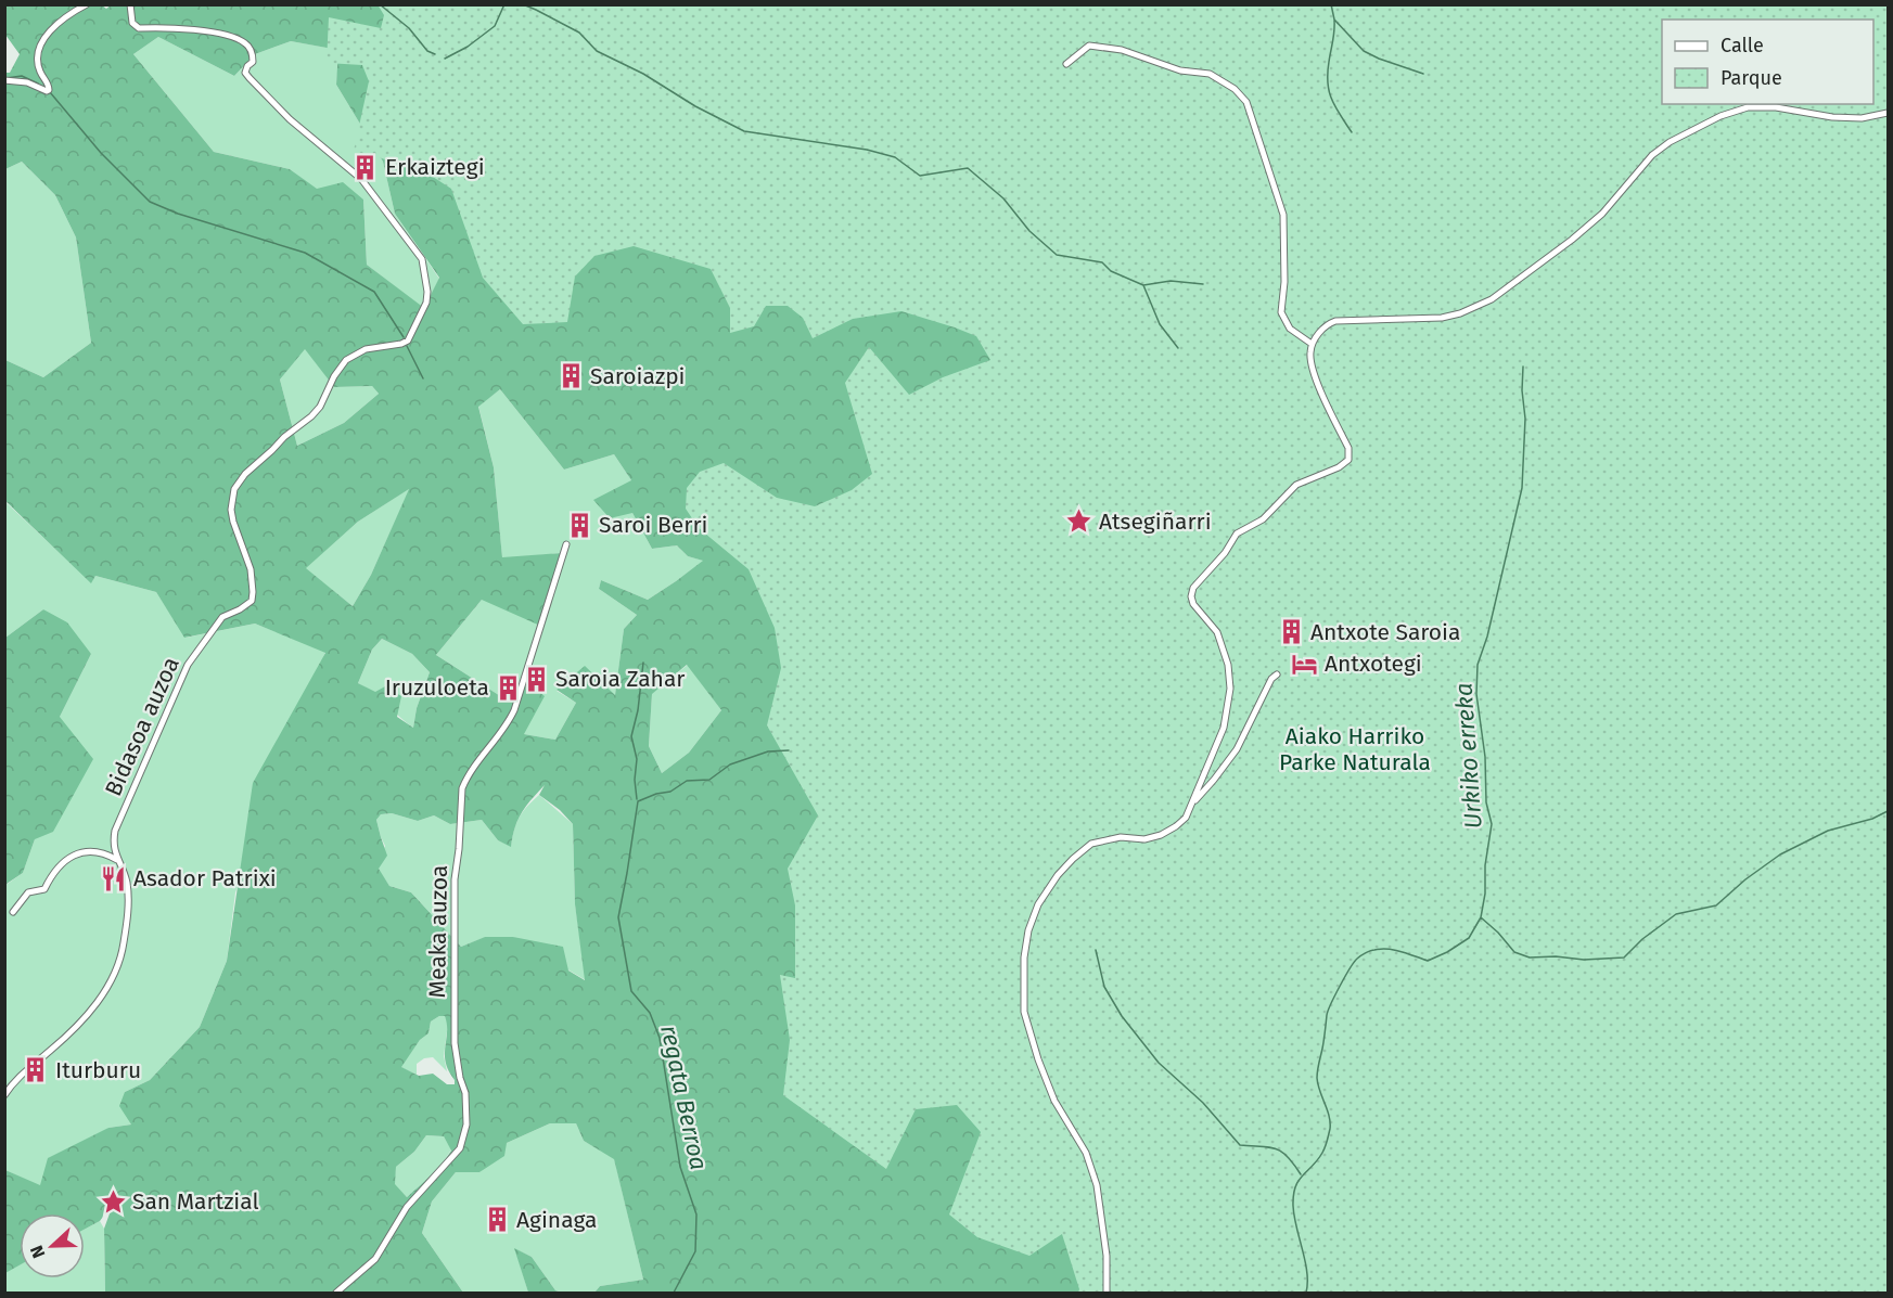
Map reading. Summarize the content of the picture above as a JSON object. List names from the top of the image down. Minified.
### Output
{"streets":{"street":["Bidasoa auzoa","Meaka auzoa"]},"water":["Urkiko erreka","regata Berroa"],"parks":["Aiako Harriko Parke Naturala"],"places":{"building":["Erkaiztegi","Saroiazpi","Saroi Berri","Antxote Saroia","Saroia Zahar","Iruzuloeta","Iturburu","Aginaga"],"place":["Atsegiñarri","San Martzial"],"hotel":["Antxotegi"],"restaurant":["Asador Patrixi"]},"legend":["Calle","Parque"],"north":"left"}
